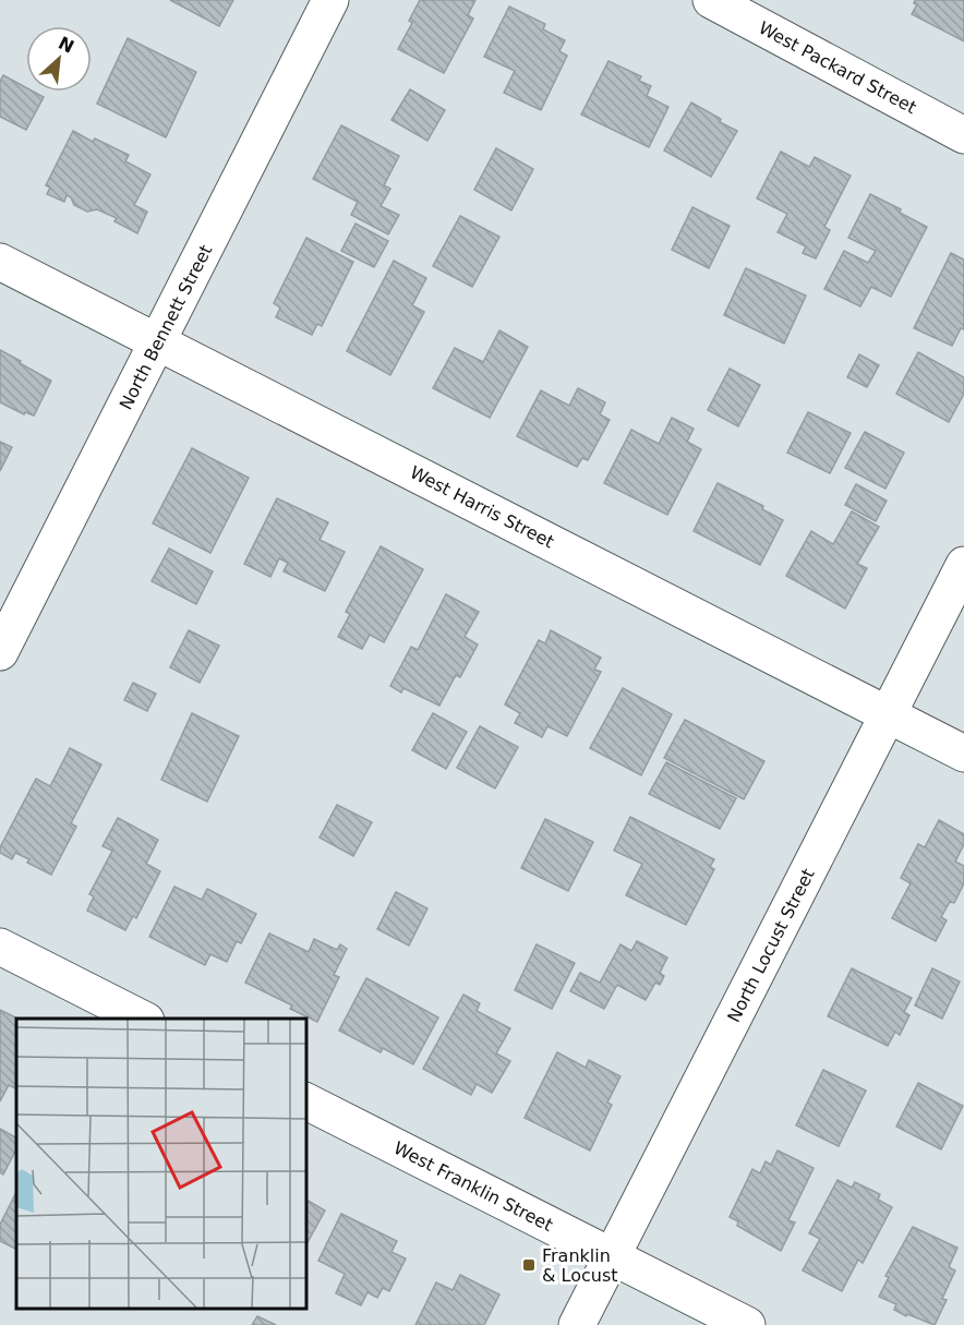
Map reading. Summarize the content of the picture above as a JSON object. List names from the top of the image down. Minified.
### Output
{"streets":{"street":["West Packard Street","North Bennett Street","West Harris Street","North Locust Street","West Franklin Street"]},"crossings":[["North Bennett Street","West Harris Street"],["West Harris Street","North Locust Street"],["North Locust Street","West Franklin Street"]],"places":{"transit":["Franklin & Locust"]},"north":"top right"}
